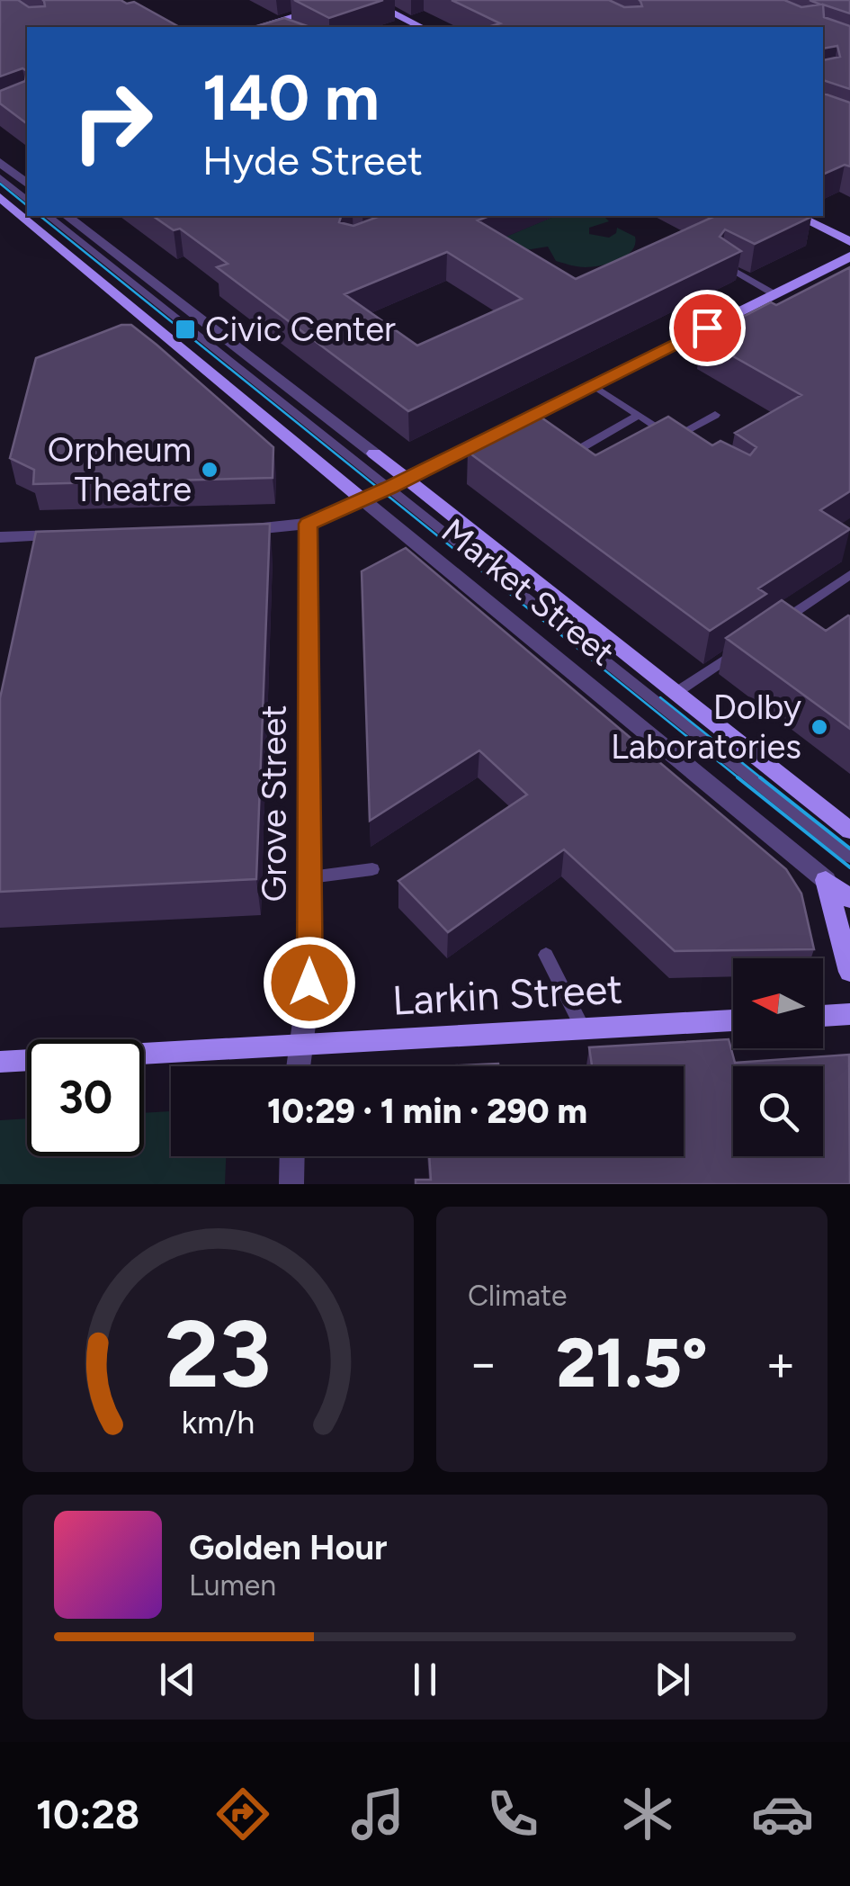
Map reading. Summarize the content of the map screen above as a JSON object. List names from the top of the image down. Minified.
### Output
{"streets":{"main road":["Market Street","Larkin Street"],"street":["Grove Street"]},"crossings":[["Grove Street","Larkin Street"]],"places":{"transit":["Civic Center"],"other":["Orpheum Theatre","Dolby Laboratories"]},"north":"left","page":{"turn":["140 m","Hyde Street"],"limit":"30","trip":"10:29 · 1 min · 290 m","tile":"Climate","heat":["−","21.5°","+"],"song":["Golden Hour","Lumen"],"tabs":"10:28","gauge":["23","km/h"]}}
